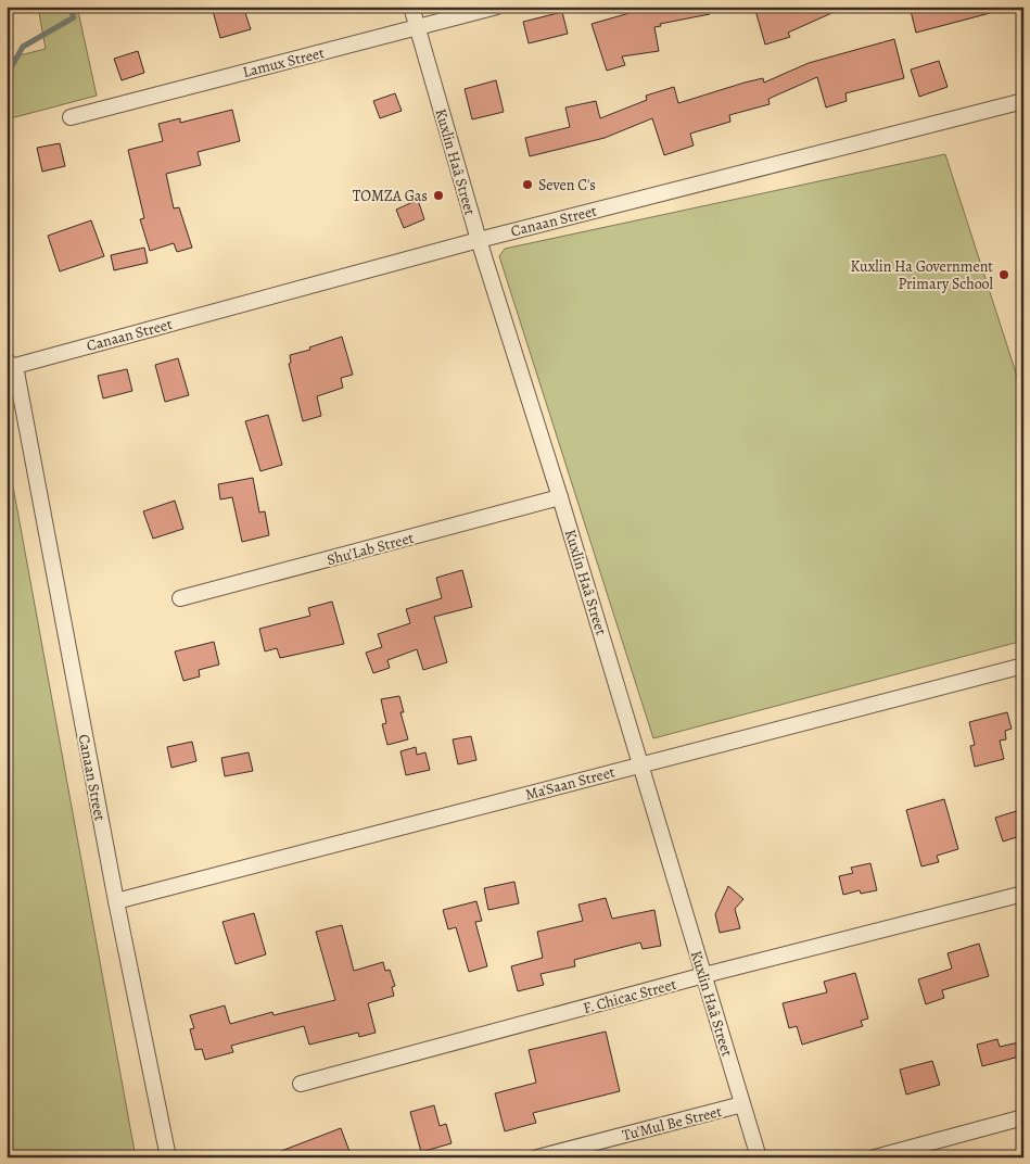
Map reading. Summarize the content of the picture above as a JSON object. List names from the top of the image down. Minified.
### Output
{"streets":{"street":["Lamux Street","Kuxlin Haâ Street","Canaan Street","Shu'Lab Street","Ma'Saan Street","F. Chicac Street","Tu'Mul Be Street"]},"crossings":[["Lamux Street","Kuxlin Haâ Street"],["Kuxlin Haâ Street","Canaan Street"],["Kuxlin Haâ Street","Shu'Lab Street"],["Kuxlin Haâ Street","Ma'Saan Street"],["Kuxlin Haâ Street","F. Chicac Street"],["Kuxlin Haâ Street","Tu'Mul Be Street"],["Canaan Street","Ma'Saan Street"]],"places":["Seven C's","TOMZA Gas","Kuxlin Ha Government Primary School"]}
